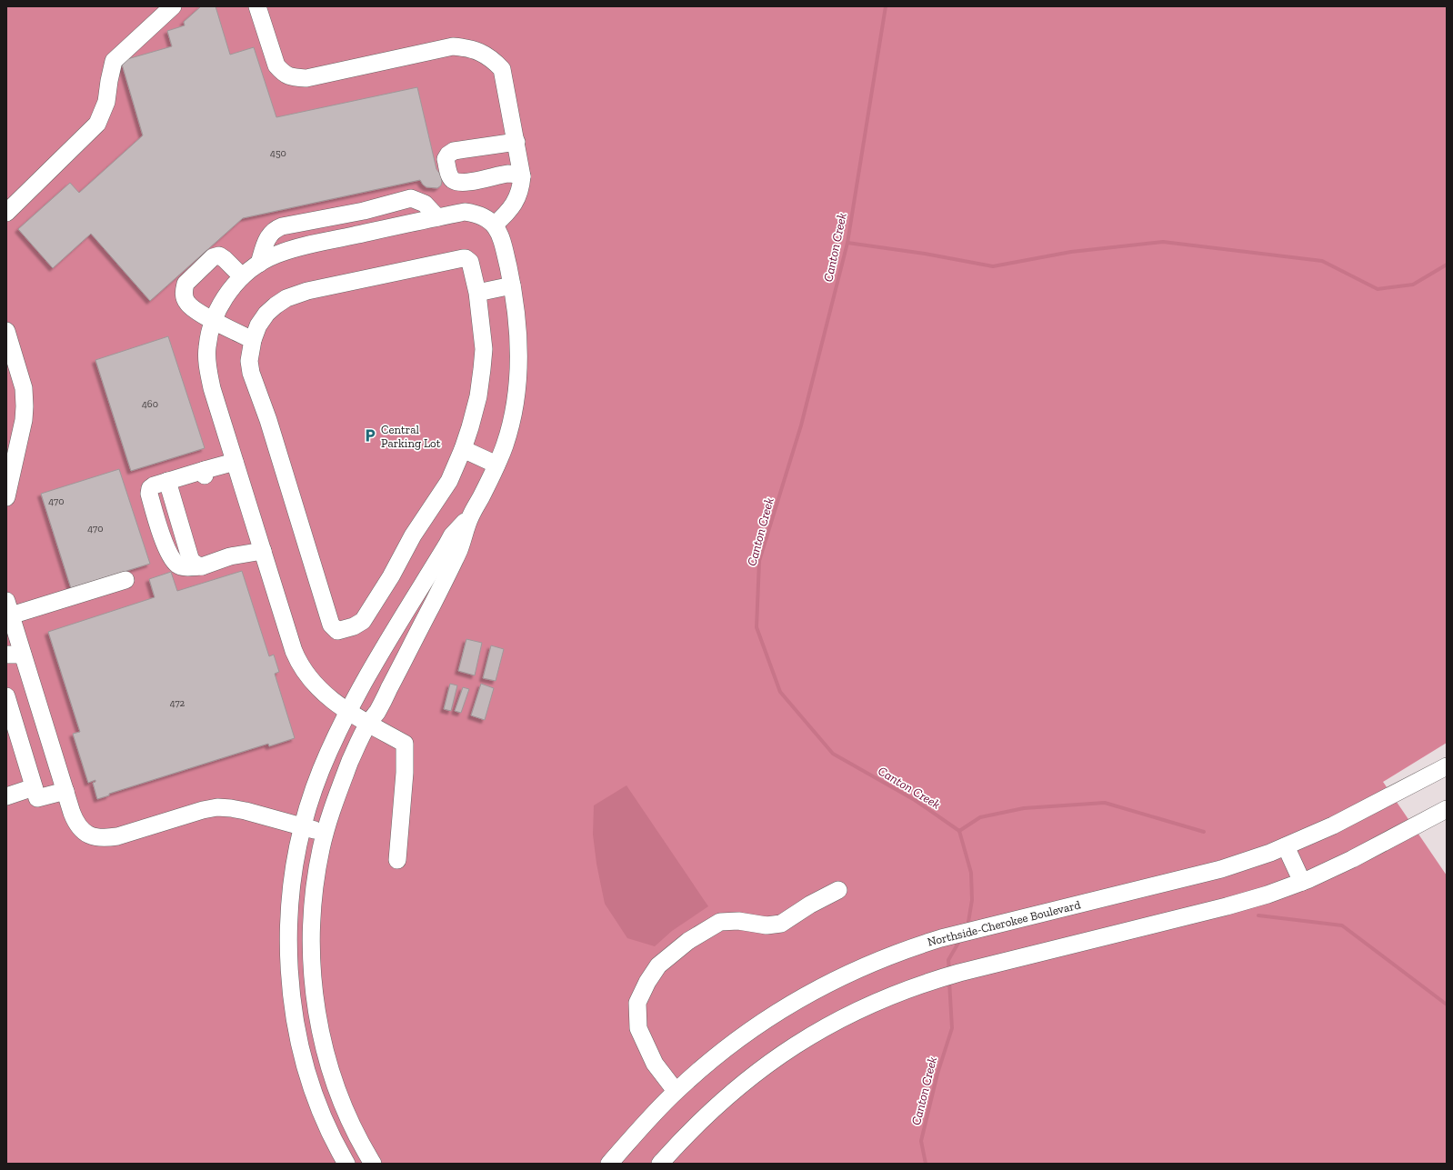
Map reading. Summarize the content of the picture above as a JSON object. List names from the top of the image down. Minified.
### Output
{"streets":{"street":["Northside-Cherokee Boulevard"]},"water":["Canton Creek"],"places":{"parking":["Central Parking Lot"]},"house_numbers":["450","460","470","470","472"]}
